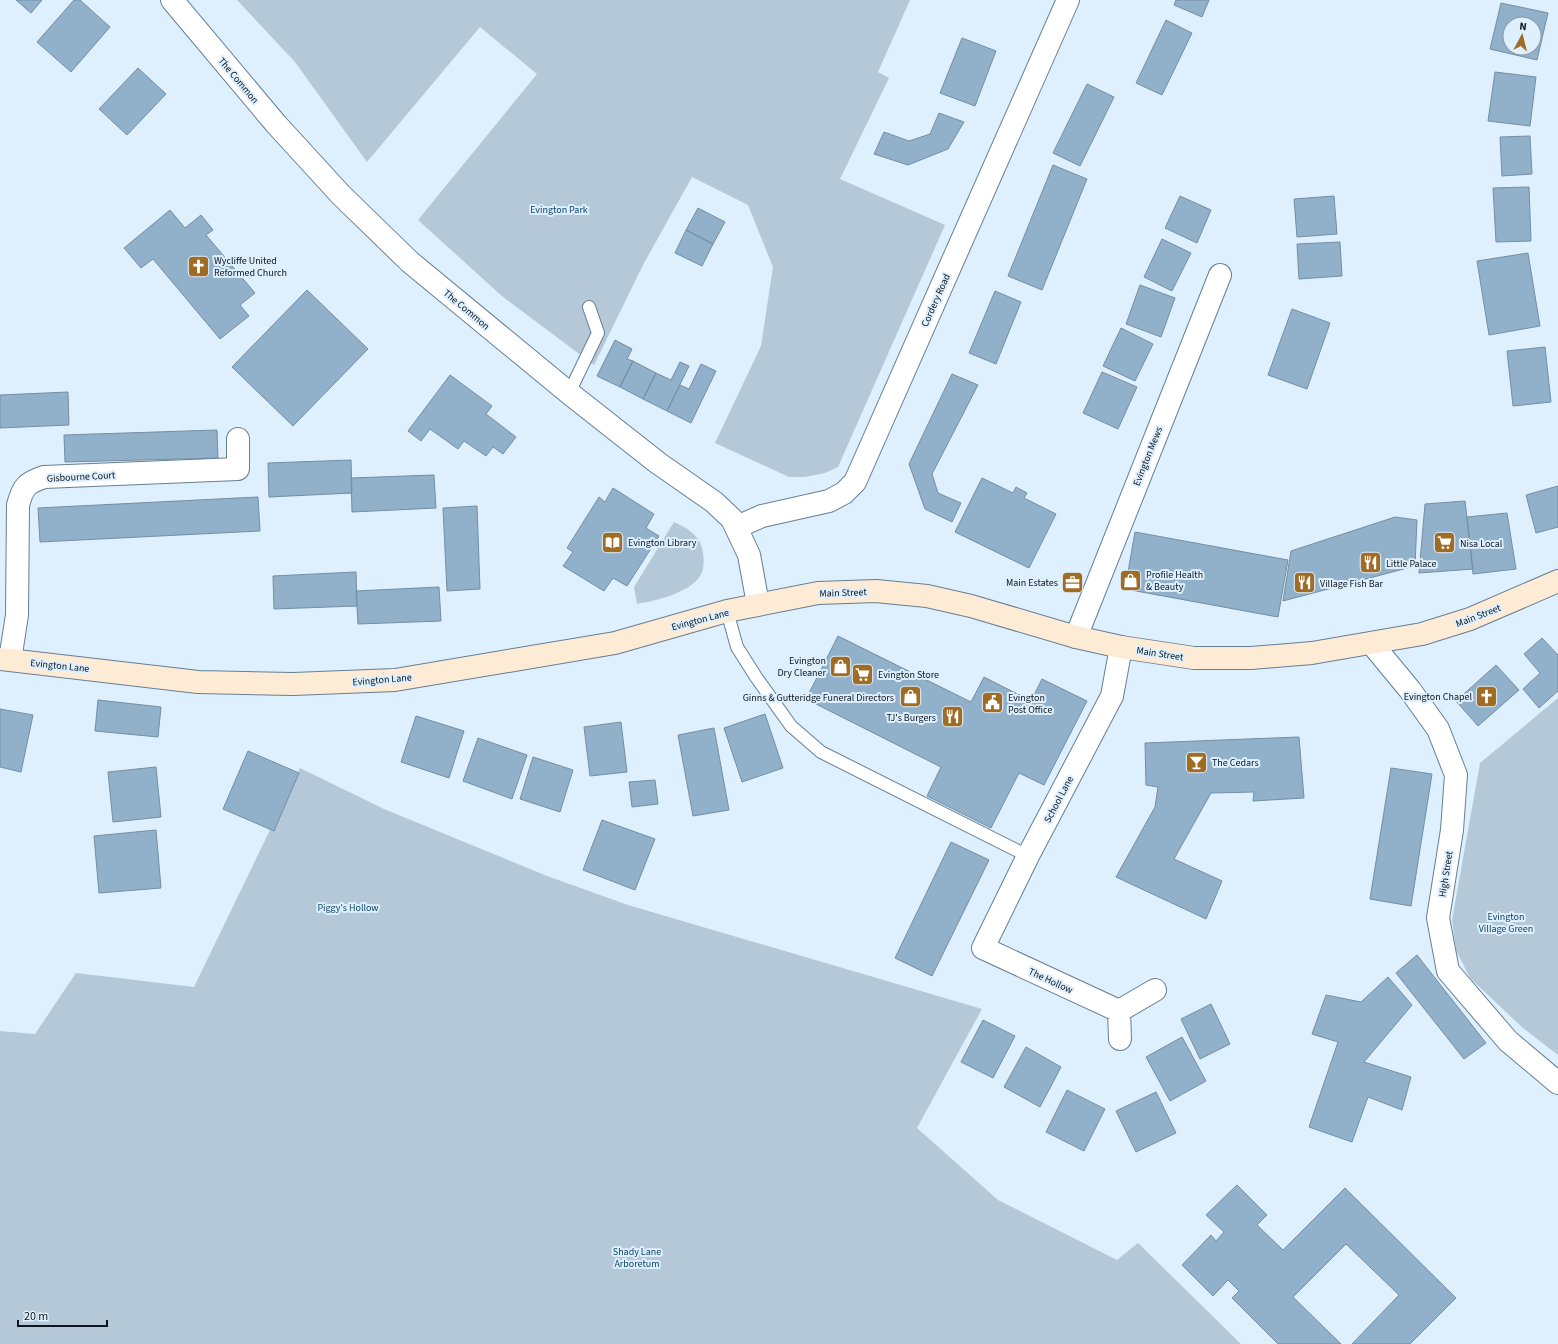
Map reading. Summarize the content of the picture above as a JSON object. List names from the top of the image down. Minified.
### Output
{"streets":{"main road":["Main Street","Evington Lane"],"street":["The Common","Cordery Road","Evington Mews","Gisbourne Court","School Lane","High Street","The Hollow"]},"crossings":[["The Common","Cordery Road"],["The Common","Main Street"],["The Common","Evington Lane"],["Evington Mews","Main Street"],["Gisbourne Court","Evington Lane"],["Main Street","Evington Lane"],["Main Street","School Lane"],["Main Street","High Street"],["School Lane","The Hollow"]],"parks":["Evington Park","Piggy's Hollow","Evington Village Green","Shady Lane Arboretum"],"places":{"church":["Wycliffe United Reformed Church","Evington Chapel"],"library":["Evington Library"],"supermarket":["Nisa Local","Evington Store"],"restaurant":["Little Palace","Village Fish Bar","TJ's Burgers"],"shop":["Profile Health & Beauty","Evington Dry Cleaner","Ginns & Gutteridge Funeral Directors"],"office":["Main Estates"],"public building":["Evington Post Office"],"bar":["The Cedars"]},"scale_bar":"20 m","north":"top"}
